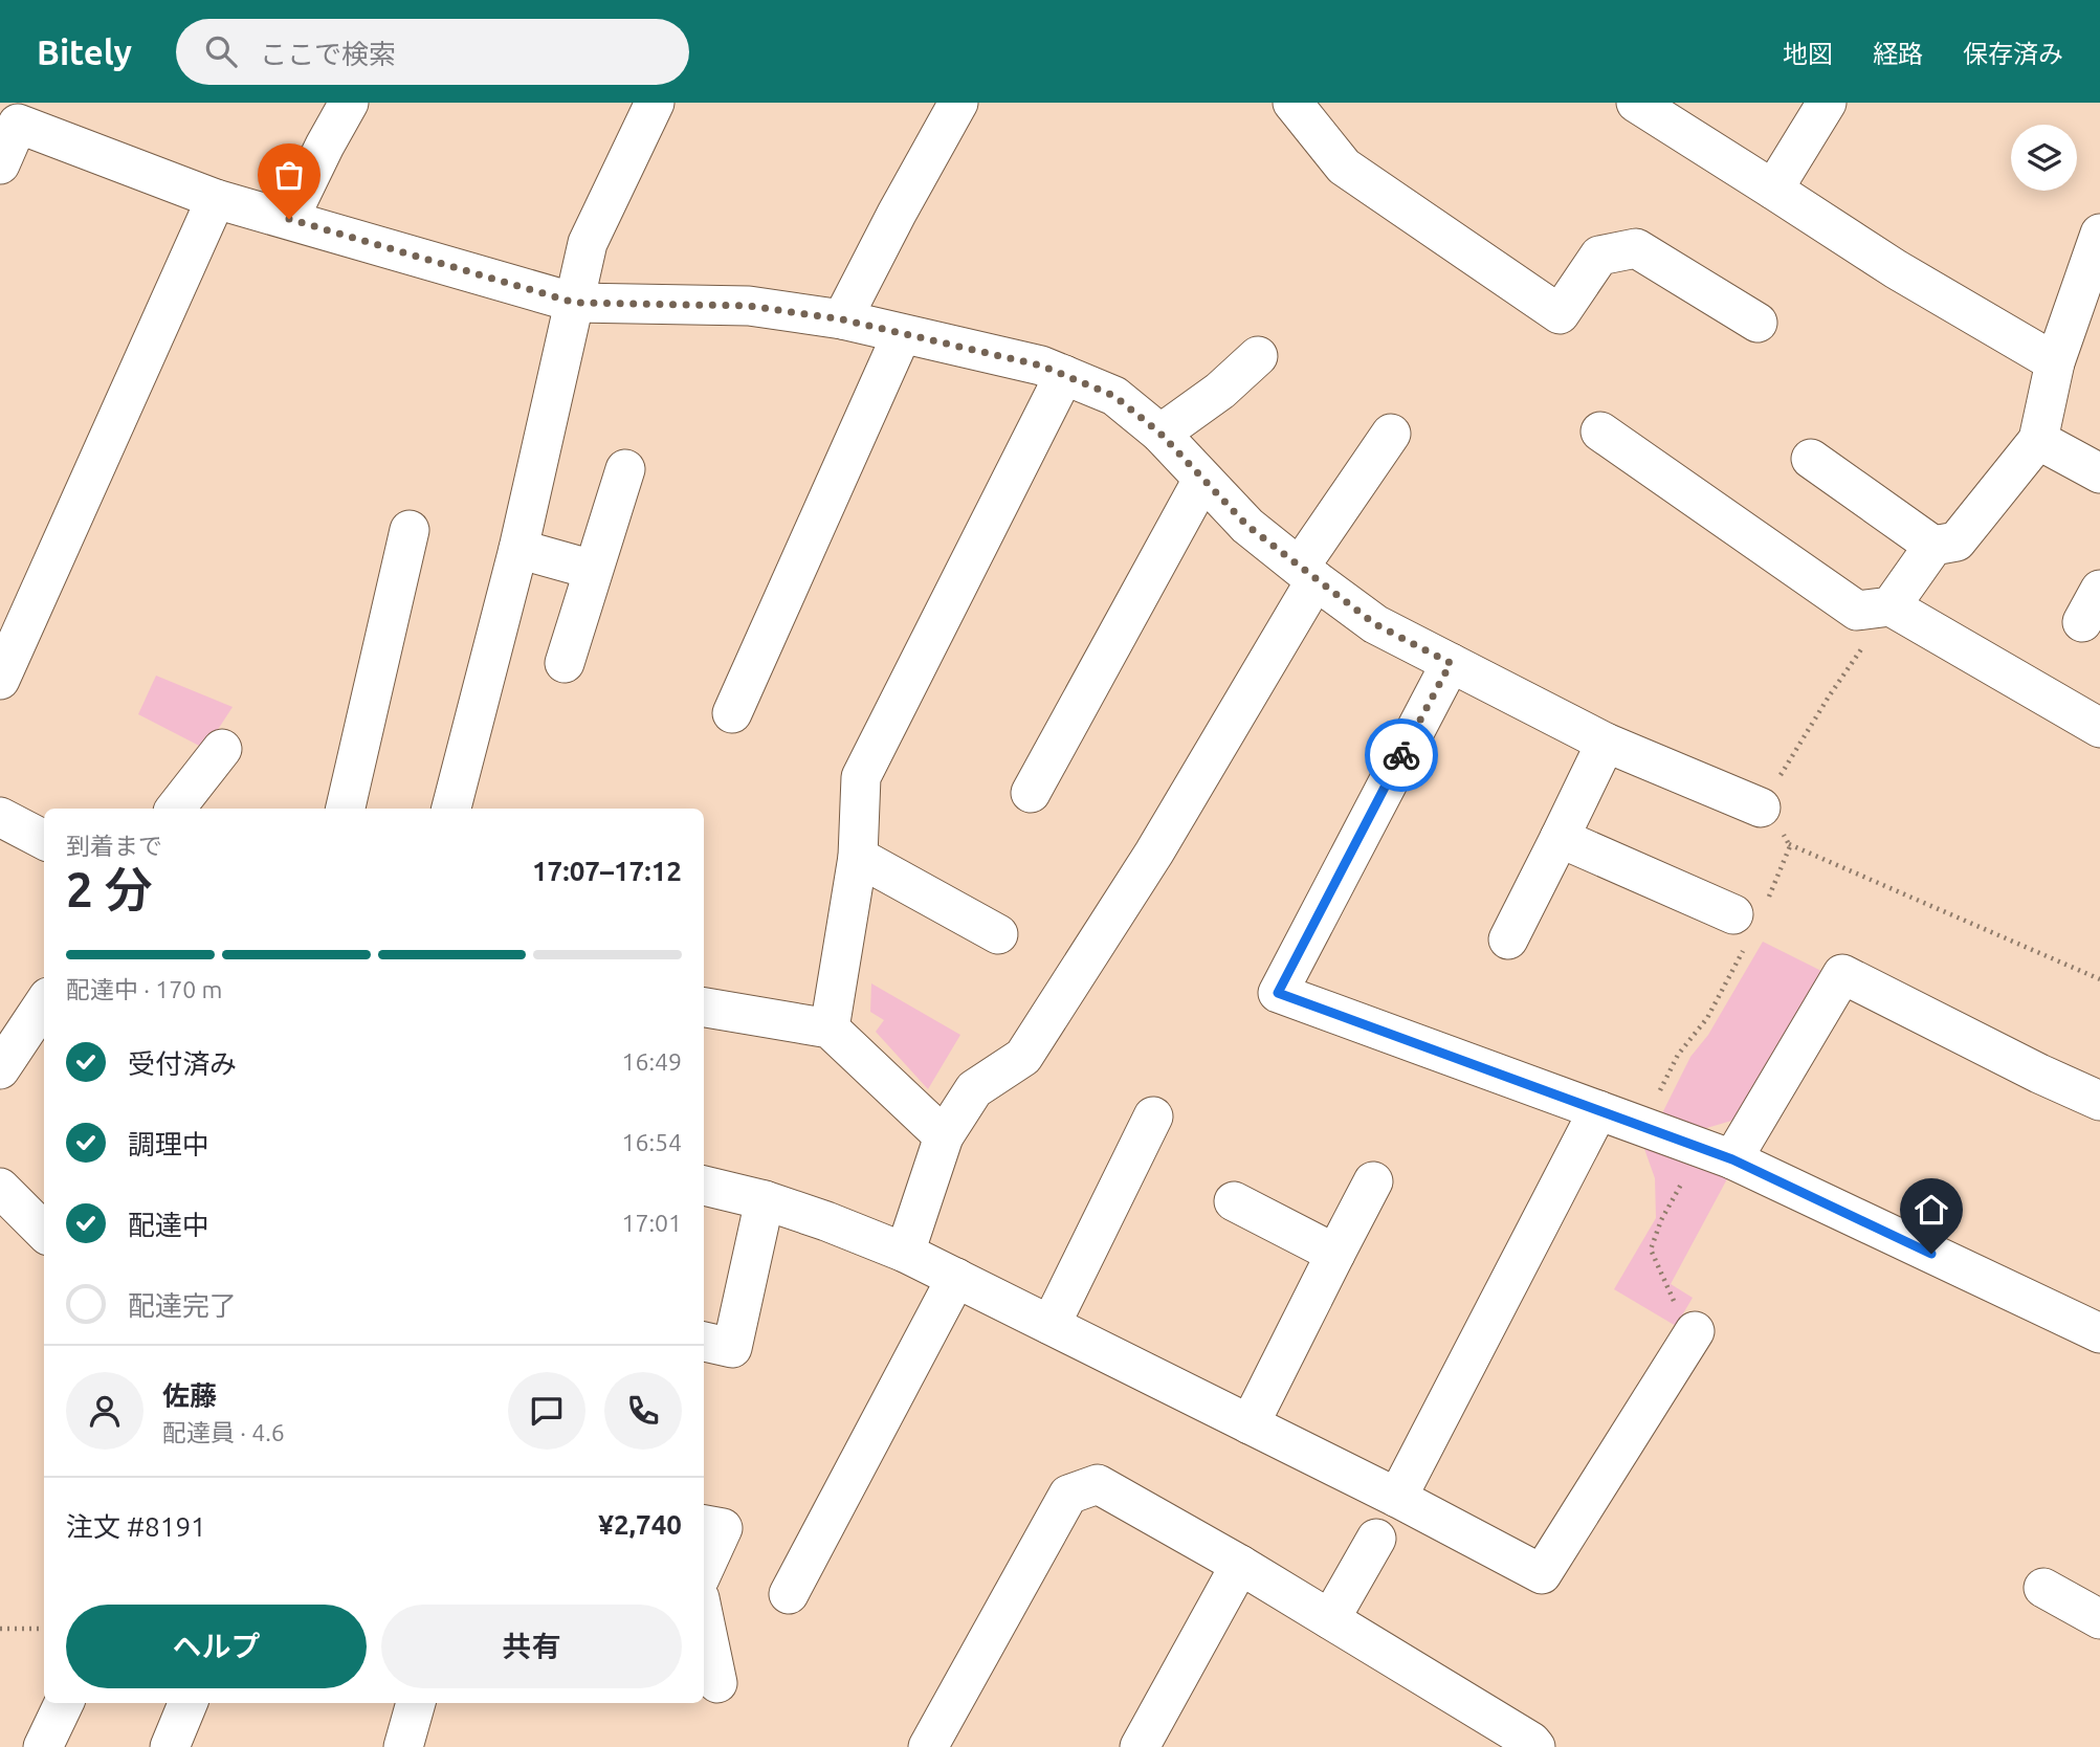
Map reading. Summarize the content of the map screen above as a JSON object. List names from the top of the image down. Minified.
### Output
{"page":{"header":"Bitely","search":"ここで検索","nav":["地図","経路","保存済み"],"heading":["2 分","到着まで","17:07–17:12"],"panel":["佐藤","配達員 · 4.6","注文 #8191","¥2,740"],"bar":"配達中 · 170 m","list":[["受付済み","16:49"],["調理中","16:54"],["配達中","17:01"],"配達完了"],"buttons":["ヘルプ","共有"]}}
